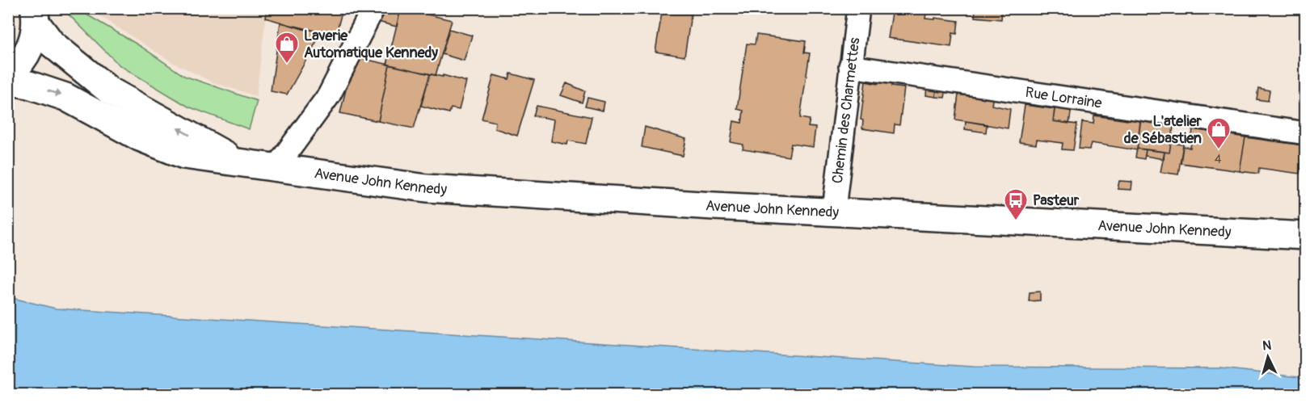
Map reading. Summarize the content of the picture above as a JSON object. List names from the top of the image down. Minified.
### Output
{"streets":{"main road":["Avenue John Kennedy"],"street":["Rue Lorraine","Chemin des Charmettes"]},"crossings":[["Rue Lorraine","Chemin des Charmettes"],["Chemin des Charmettes","Avenue John Kennedy"]],"places":{"shop":["Laverie Automatique Kennedy","L'atelier de Sébastien"],"bus stop":["Pasteur"]},"house_numbers":["4"],"north":"top"}
